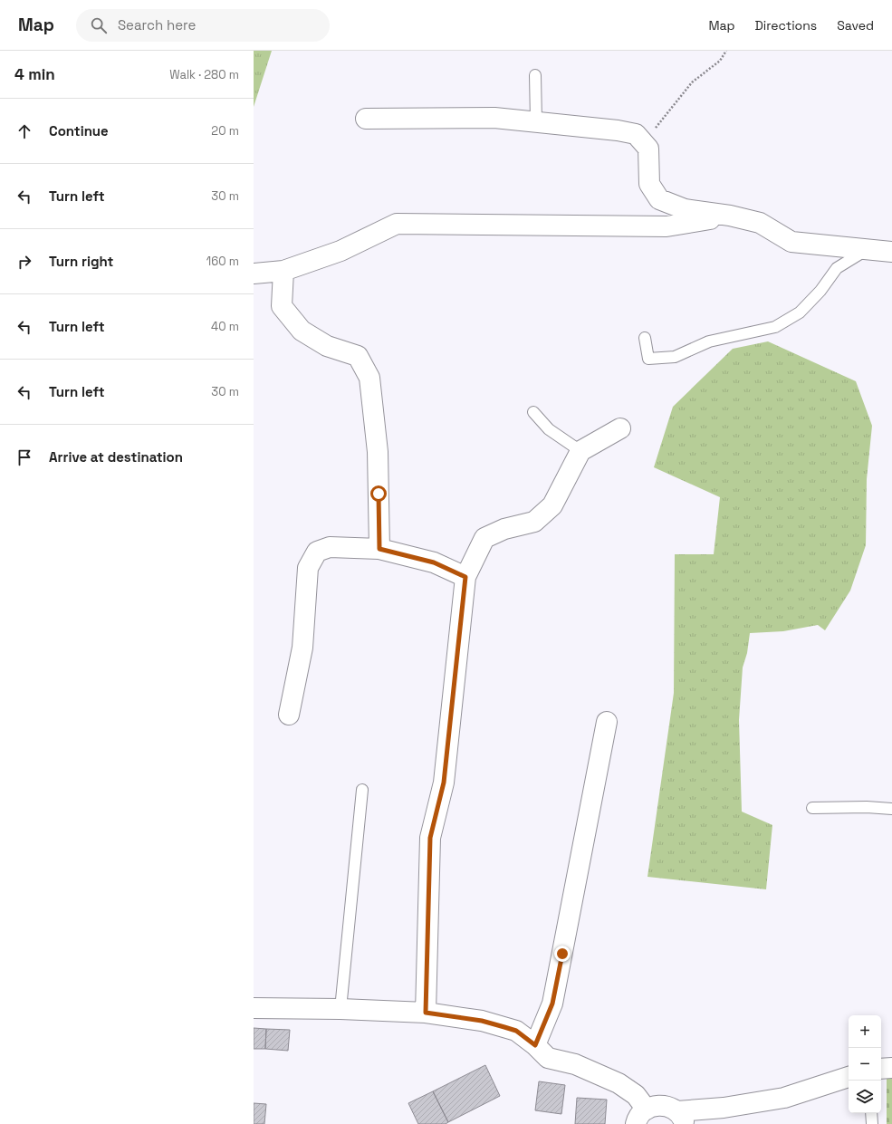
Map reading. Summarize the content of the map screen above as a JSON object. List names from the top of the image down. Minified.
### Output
{"page":{"header":"Map","search":"Search here","nav":["Map","Directions","Saved"],"heading":["4 min","Walk · 280 m"],"list":[["Continue","20 m"],["Turn left","30 m"],["Turn right","160 m"],["Turn left","40 m"],["Turn left","30 m"],"Arrive at destination"],"map_buttons":["+","−"]}}
